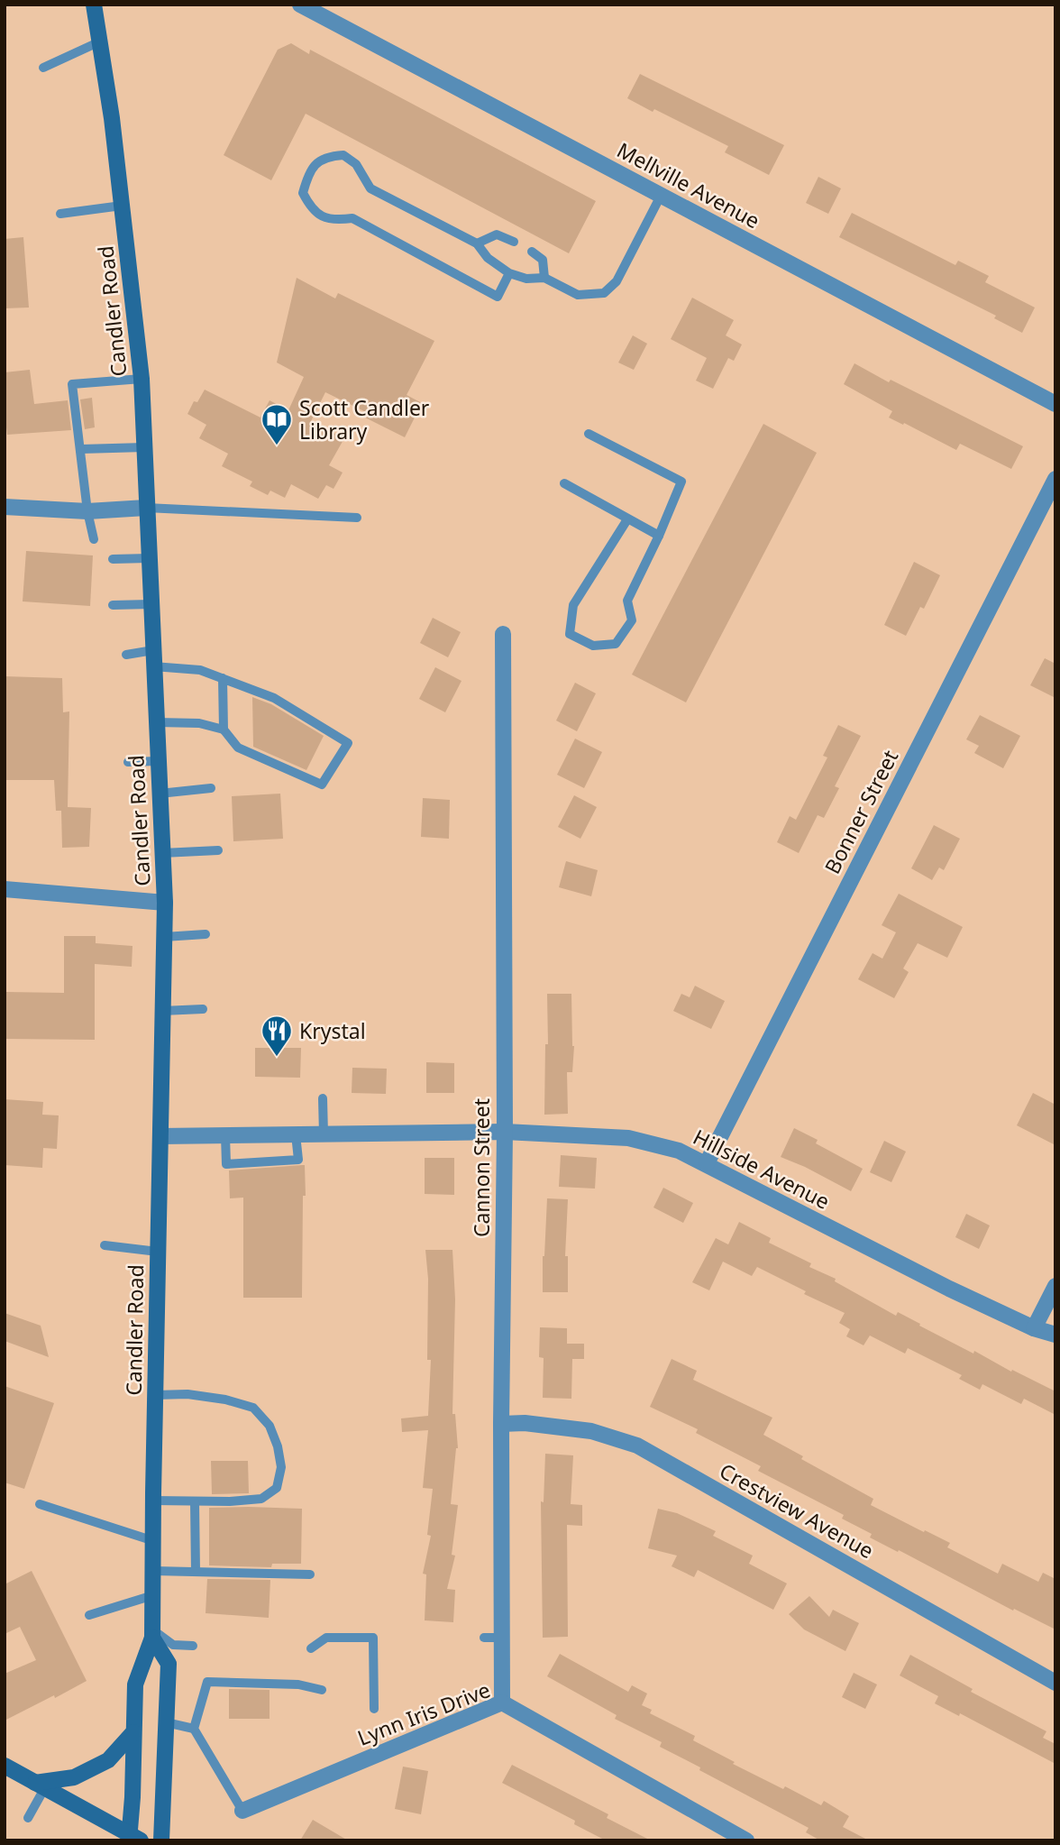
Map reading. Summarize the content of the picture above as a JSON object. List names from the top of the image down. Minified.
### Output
{"streets":{"main road":["Candler Road"],"street":["Mellville Avenue","Bonner Street","Cannon Street","Hillside Avenue","Crestview Avenue","Lynn Iris Drive"]},"crossings":[["Candler Road","Hillside Avenue"],["Bonner Street","Hillside Avenue"],["Cannon Street","Hillside Avenue"],["Cannon Street","Crestview Avenue"],["Cannon Street","Lynn Iris Drive"]],"places":{"library":["Scott Candler Library"],"restaurant":["Krystal"]}}
